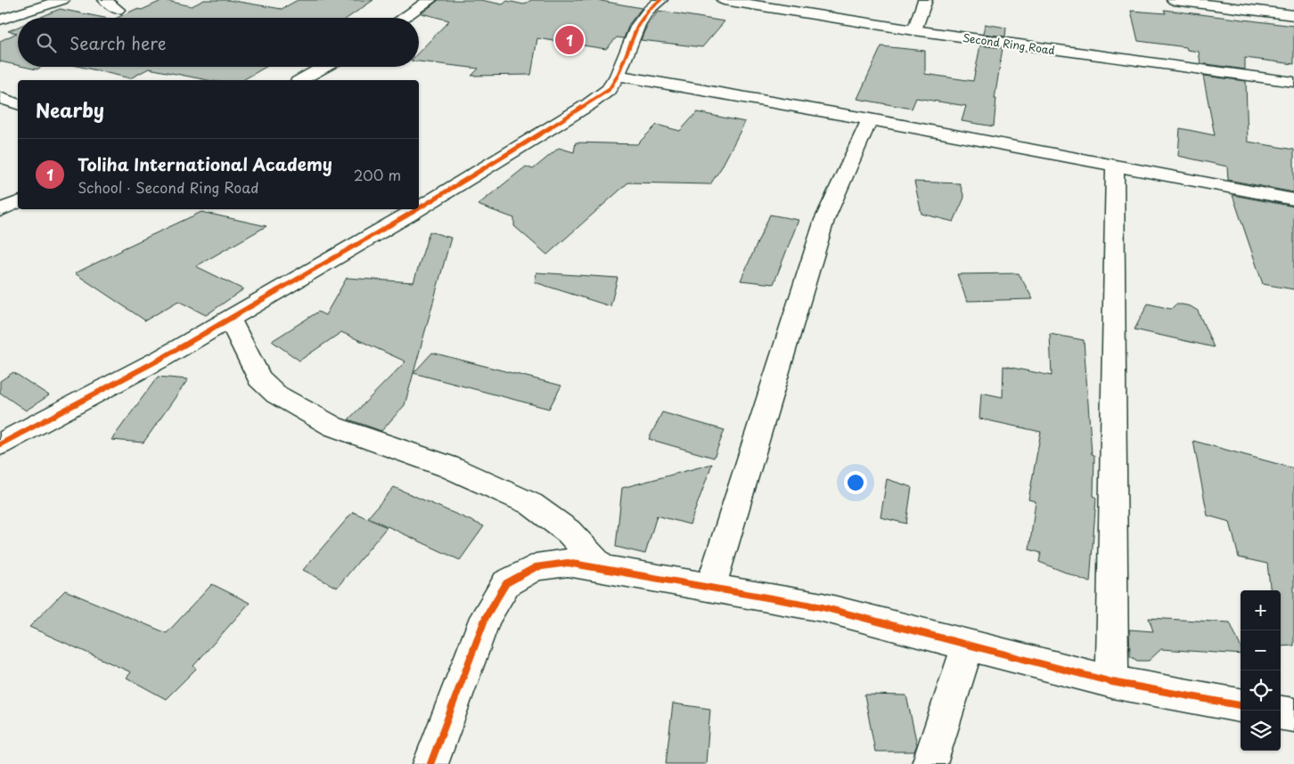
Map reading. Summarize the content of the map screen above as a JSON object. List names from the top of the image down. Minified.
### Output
{"streets":{"street":["Second Ring Road"]},"page":{"search":"Search here","pins":"1","heading":"Nearby","list":[{"mark":"1","name":"Toliha International Academy","note":"School · Second Ring Road","value":"200 m"}],"map_buttons":["+","−"]}}
